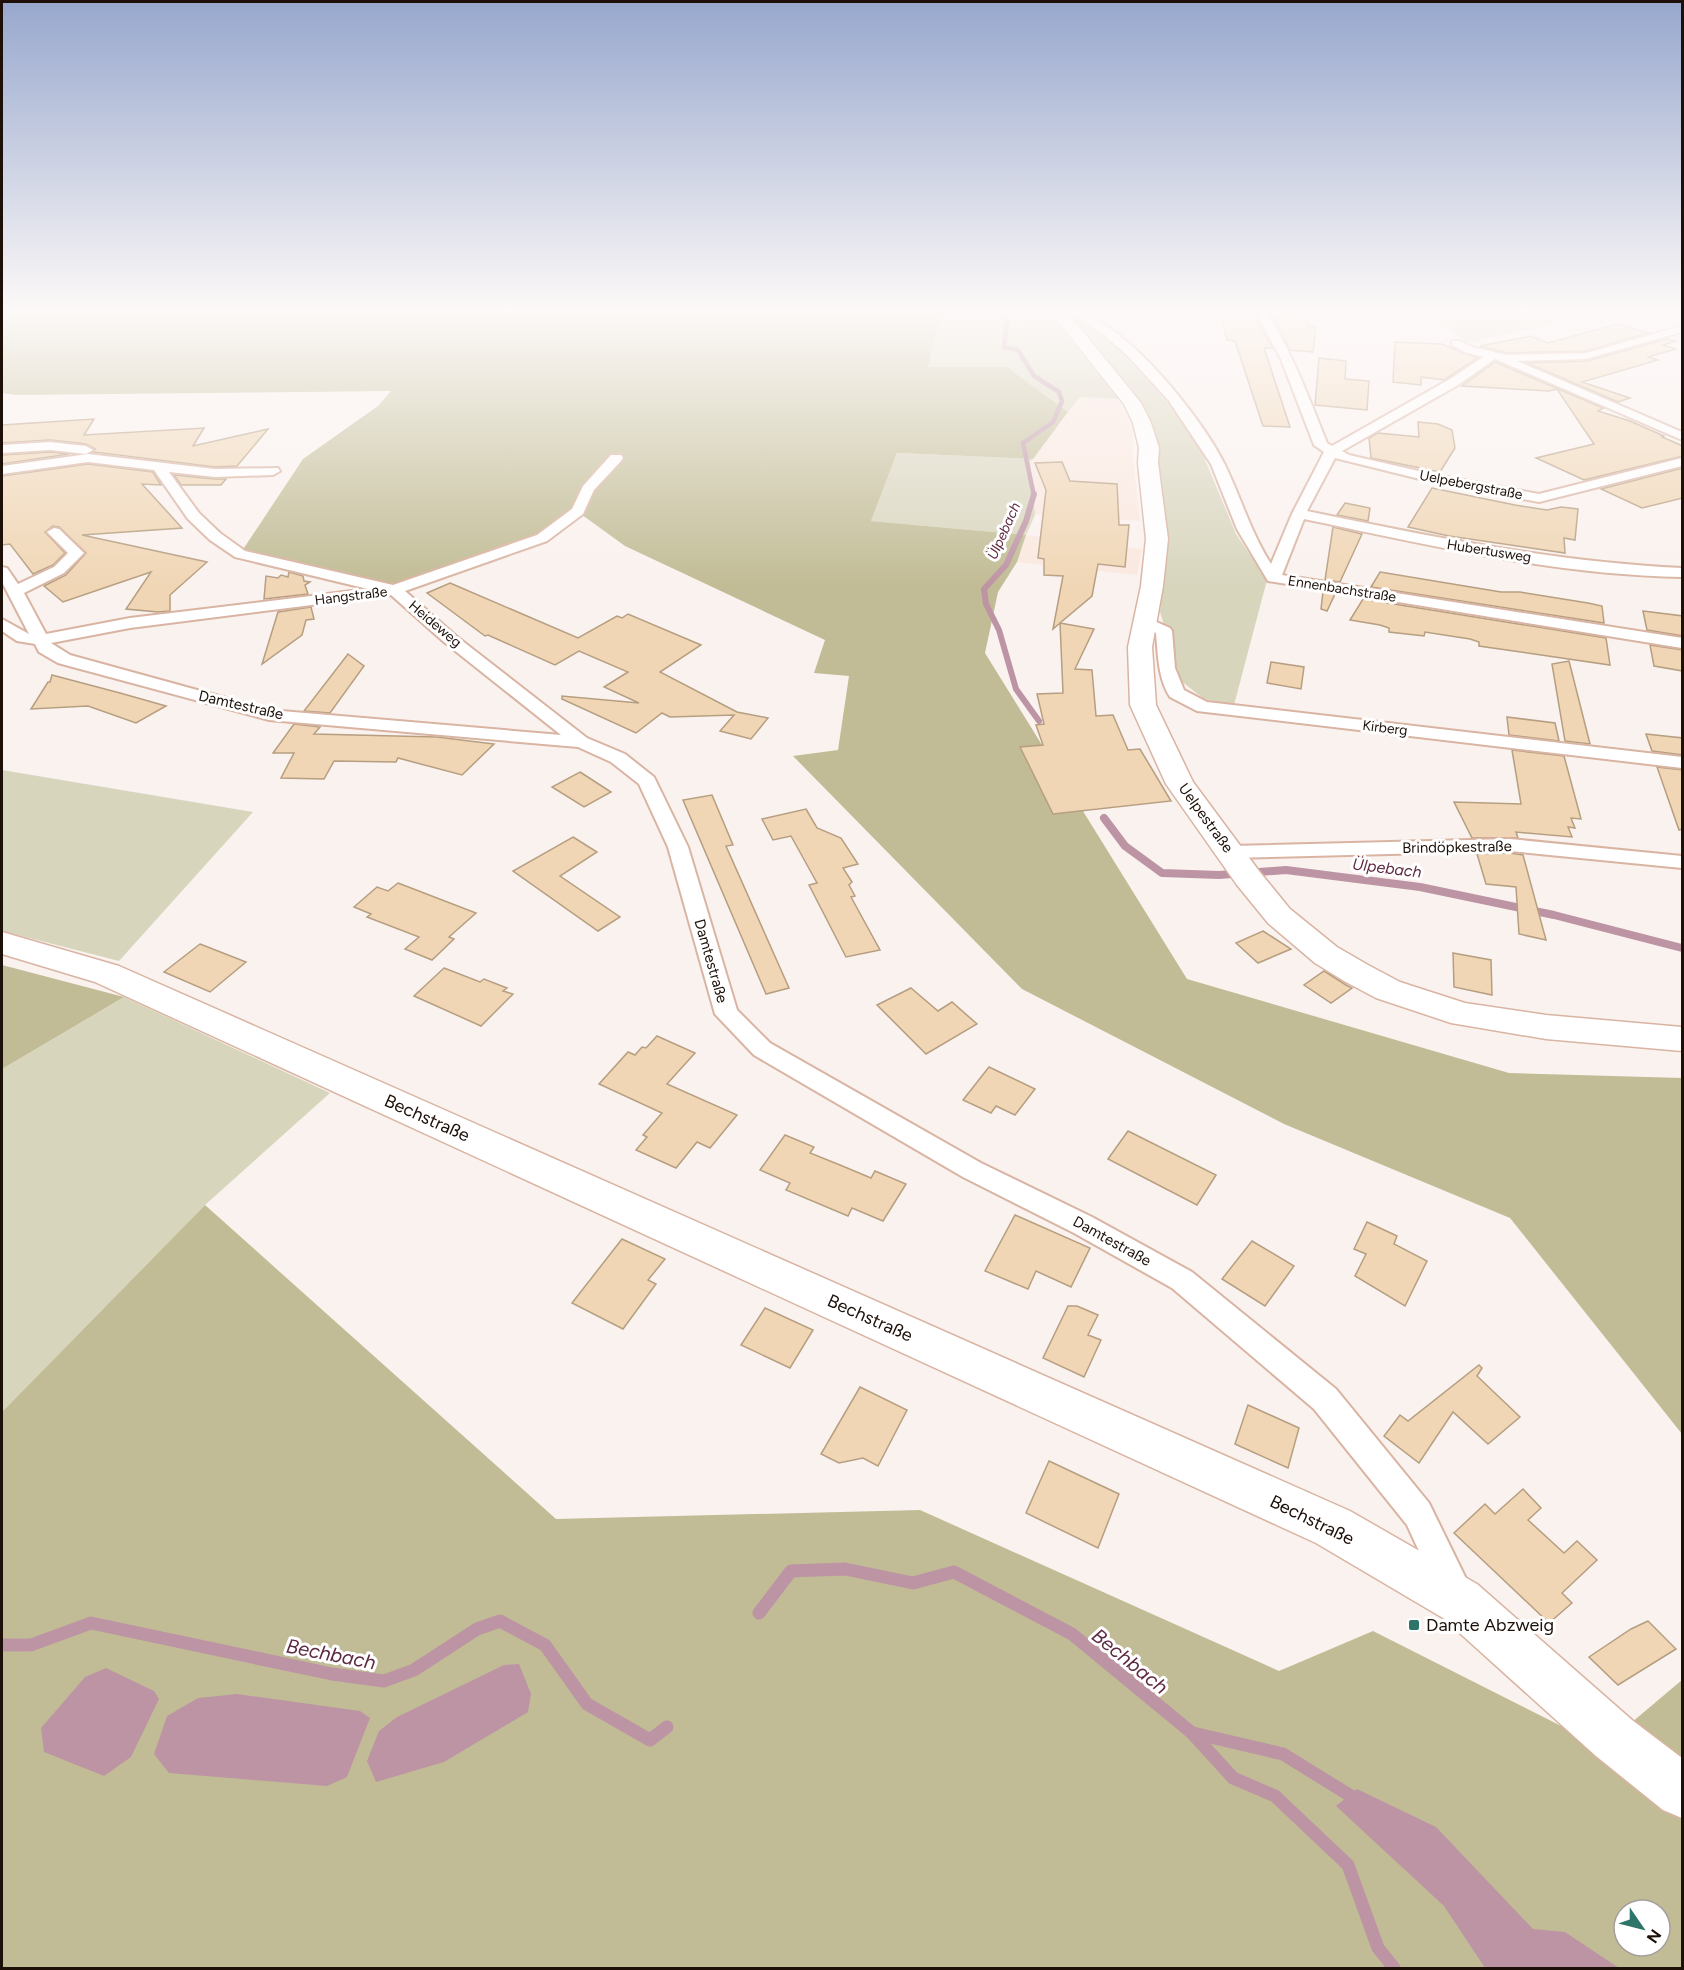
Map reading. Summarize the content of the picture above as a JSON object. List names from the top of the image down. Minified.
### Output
{"streets":{"main road":["Uelpestraße","Bechstraße"],"street":["Uelpebergstraße","Hubertusweg","Ennenbachstraße","Hangstraße","Heideweg","Damtestraße","Kirberg","Brindöpkestraße"]},"crossings":[["Hangstraße","Heideweg"],["Hangstraße","Damtestraße"],["Heideweg","Damtestraße"],["Damtestraße","Bechstraße"],["Kirberg","Uelpestraße"],["Uelpestraße","Brindöpkestraße"]],"water":["Ülpebach","Bechbach"],"places":{"transit":["Damte Abzweig"]},"north":"bottom right"}
